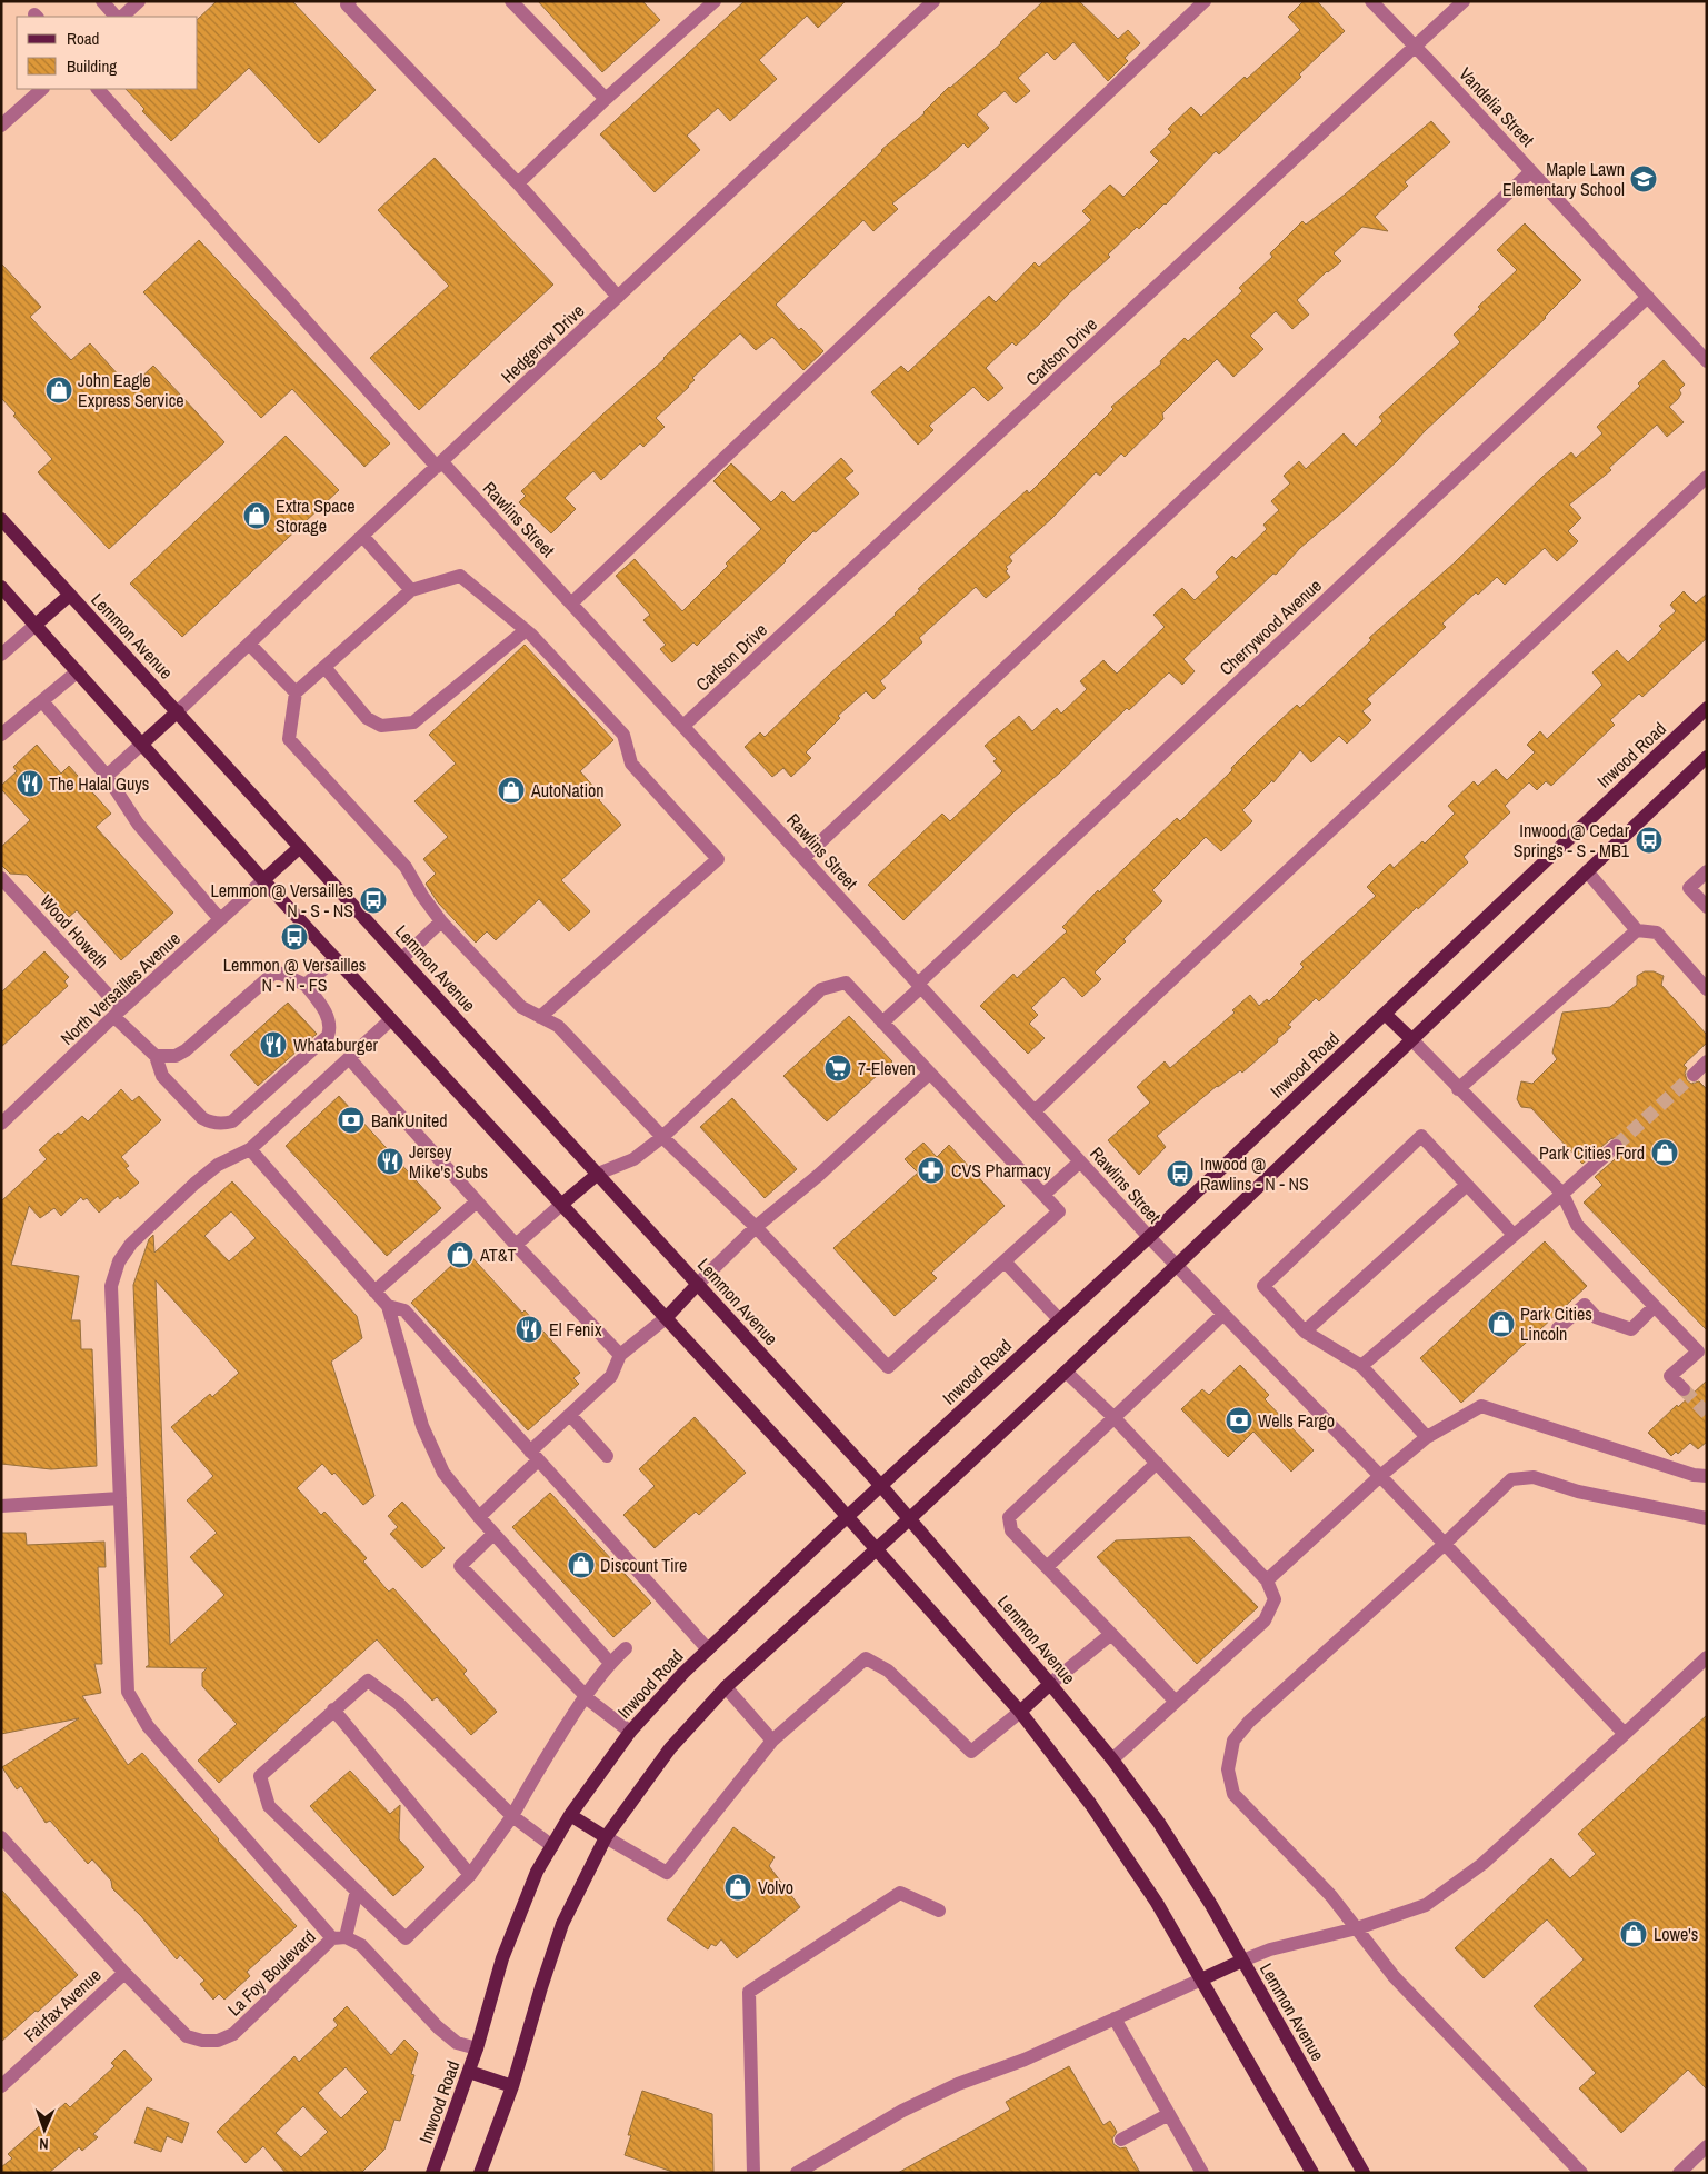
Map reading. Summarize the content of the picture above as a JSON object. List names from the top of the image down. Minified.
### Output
{"streets":{"main road":["Lemmon Avenue","Inwood Road"],"street":["Vandelia Street","Hedgerow Drive","Carlson Drive","Rawlins Street","Cherrywood Avenue","Wood Howeth","North Versailles Avenue","La Foy Boulevard","Fairfax Avenue"]},"crossings":[["Vandelia Street","Carlson Drive"],["Vandelia Street","Cherrywood Avenue"],["Hedgerow Drive","Rawlins Street"],["Hedgerow Drive","Lemmon Avenue"],["Carlson Drive","Rawlins Street"],["Rawlins Street","Cherrywood Avenue"],["Rawlins Street","Inwood Road"],["Lemmon Avenue","Inwood Road"],["Inwood Road","La Foy Boulevard"],["Wood Howeth","North Versailles Avenue"],["La Foy Boulevard","Fairfax Avenue"]],"places":{"school or university":["Maple Lawn Elementary School"],"shop":["John Eagle Express Service","Extra Space Storage","AutoNation","Park Cities Ford","AT&T","Park Cities Lincoln","Discount Tire","Volvo","Lowe's"],"restaurant":["The Halal Guys","Whataburger","Jersey Mike's Subs","El Fenix"],"bus stop":["Inwood @ Cedar Springs - S - MB1","Lemmon @ Versailles N - S - NS","Lemmon @ Versailles N - N - FS","Inwood @ Rawlins - N - NS"],"supermarket":["7-Eleven"],"bank":["BankUnited","Wells Fargo"],"pharmacy":["CVS Pharmacy"]},"legend":["Road","Building"],"north":"bottom"}
